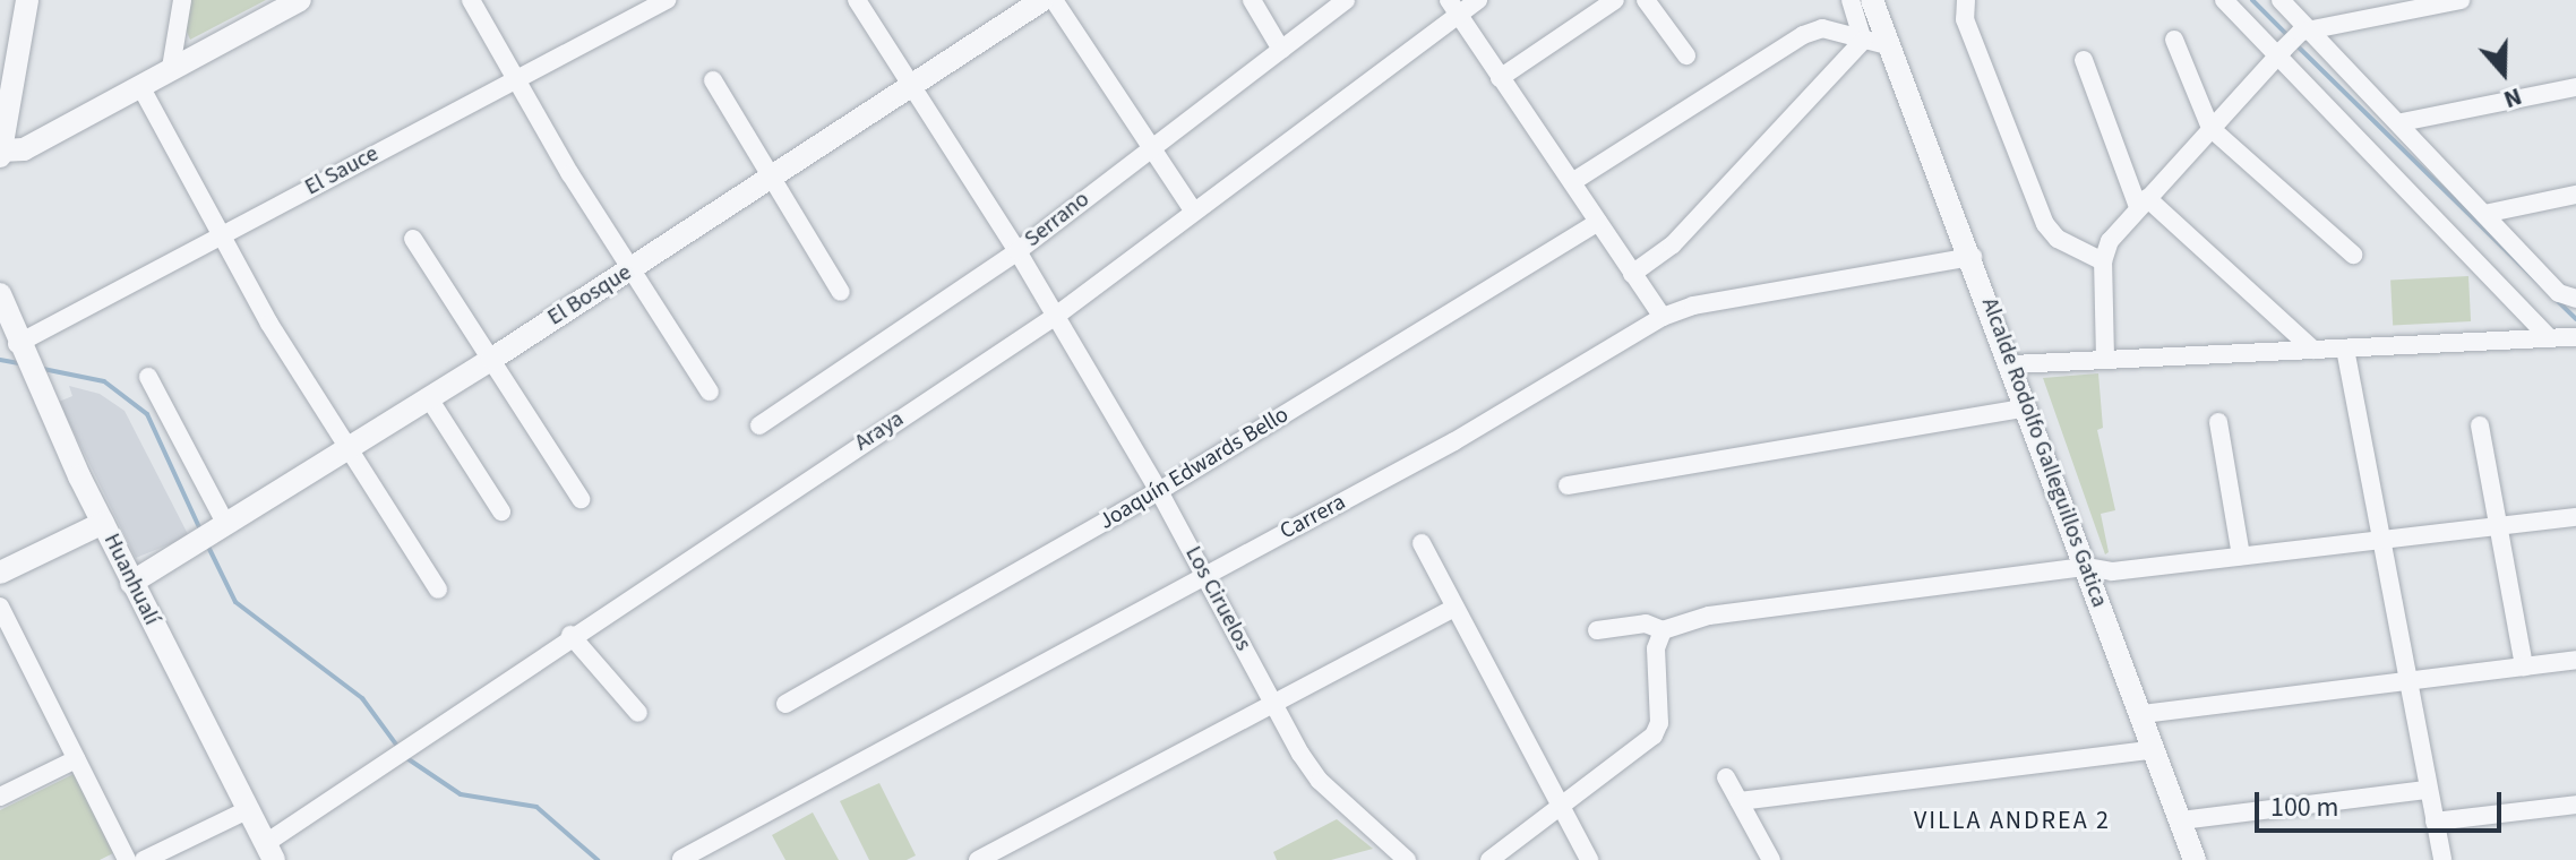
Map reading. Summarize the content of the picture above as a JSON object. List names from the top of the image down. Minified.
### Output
{"streets":{"street":["El Sauce","Serrano","El Bosque","Araya","Alcalde Rodolfo Galleguillos Gatica","Joaquín Edwards Bello","Carrera","Huanhualí","Los Ciruelos"]},"crossings":[["El Sauce","Huanhualí"],["Serrano","Los Ciruelos"],["El Bosque","Huanhualí"],["El Bosque","Los Ciruelos"],["Araya","Huanhualí"],["Araya","Los Ciruelos"],["Alcalde Rodolfo Galleguillos Gatica","Carrera"],["Joaquín Edwards Bello","Los Ciruelos"],["Carrera","Los Ciruelos"]],"districts":["VILLA ANDREA 2"],"scale_bar":"100 m","north":"bottom"}
